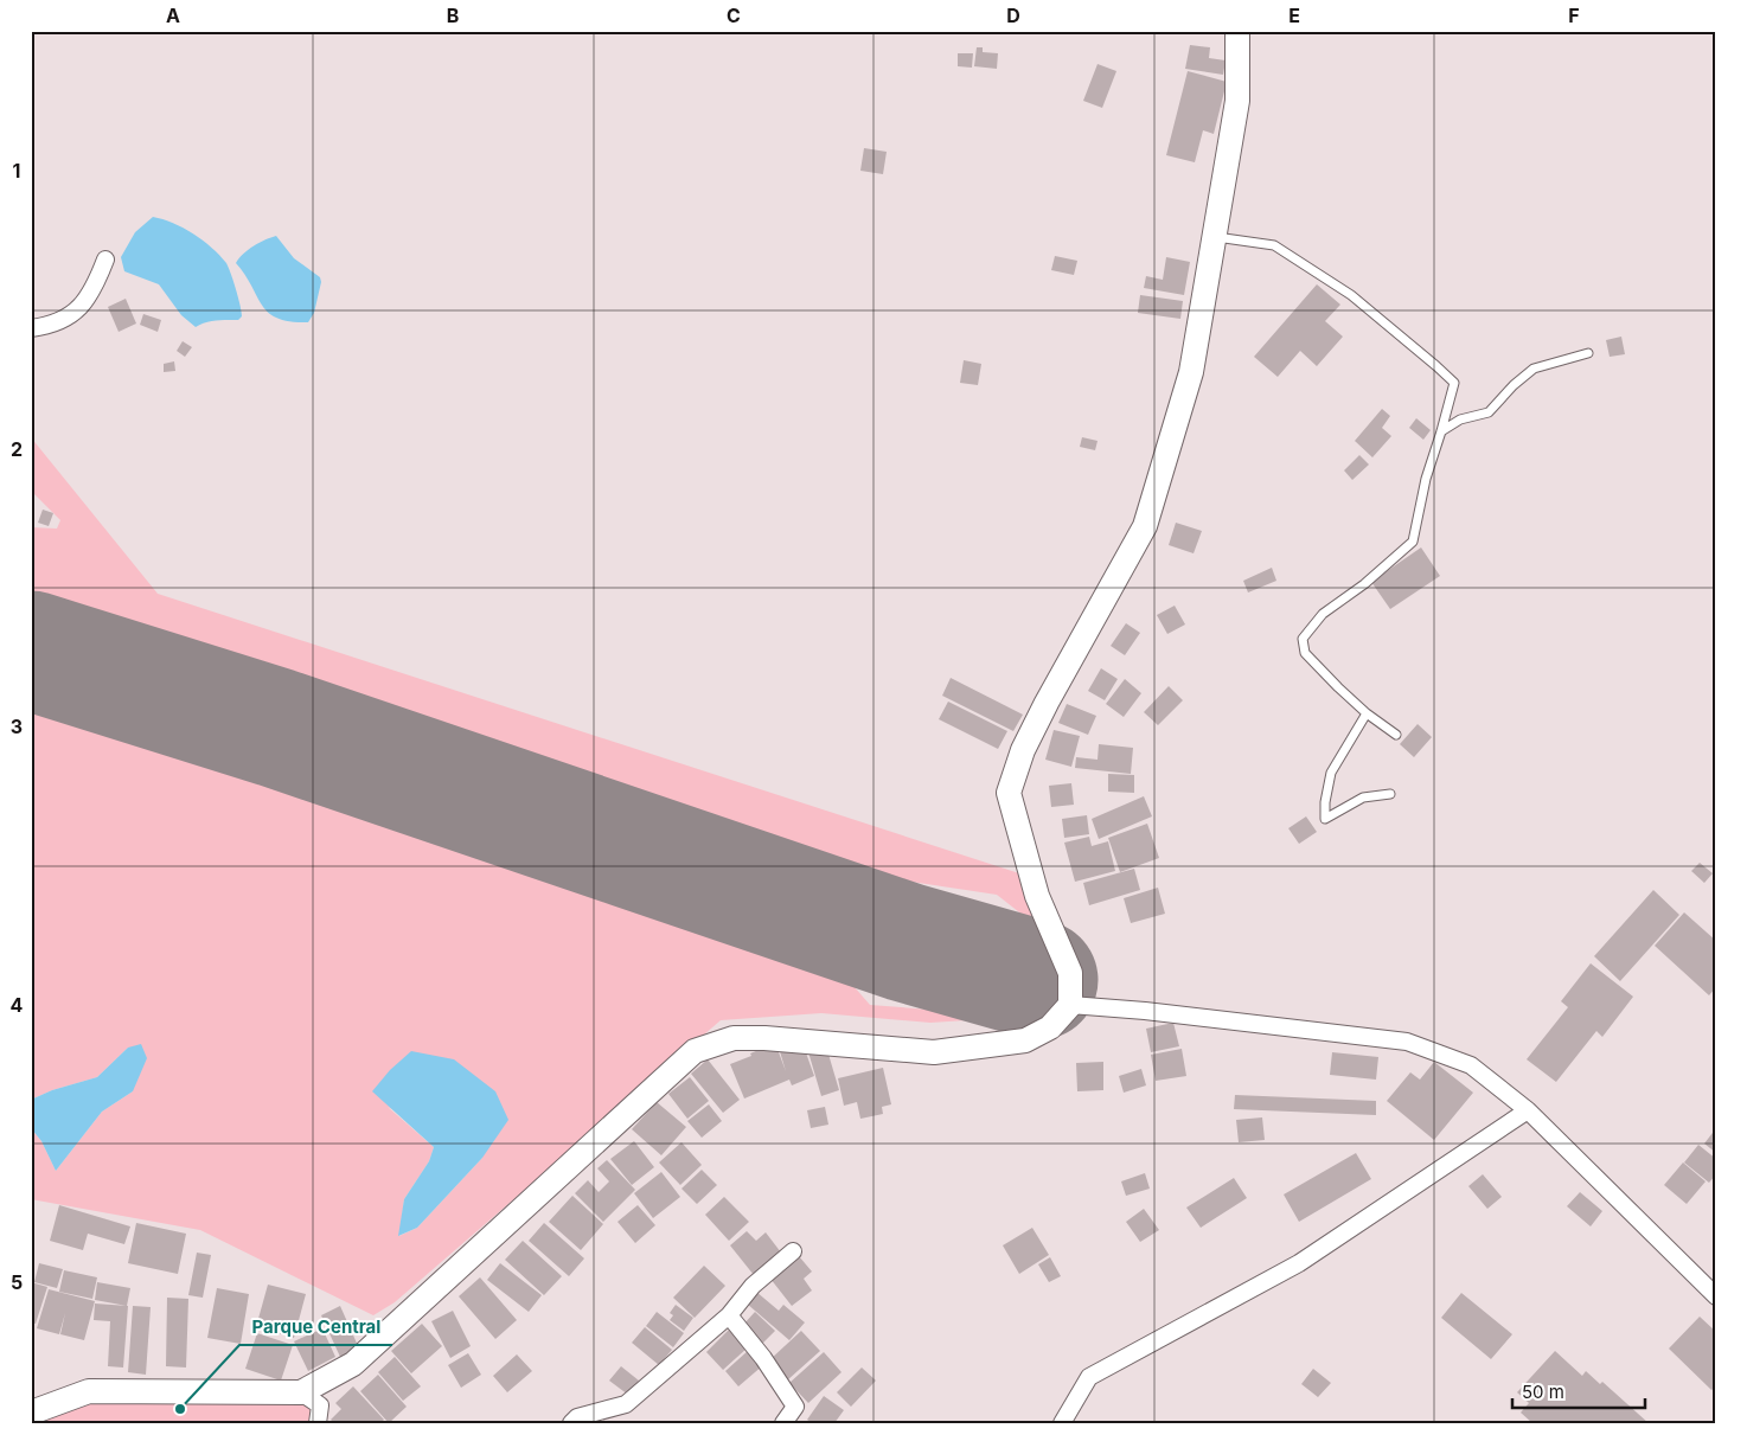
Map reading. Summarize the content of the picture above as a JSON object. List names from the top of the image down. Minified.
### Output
{"places":["Parque Central"],"scale_bar":"50 m","grid":{"columns":["A","B","C","D","E","F"],"rows":["1","2","3","4","5"]}}
